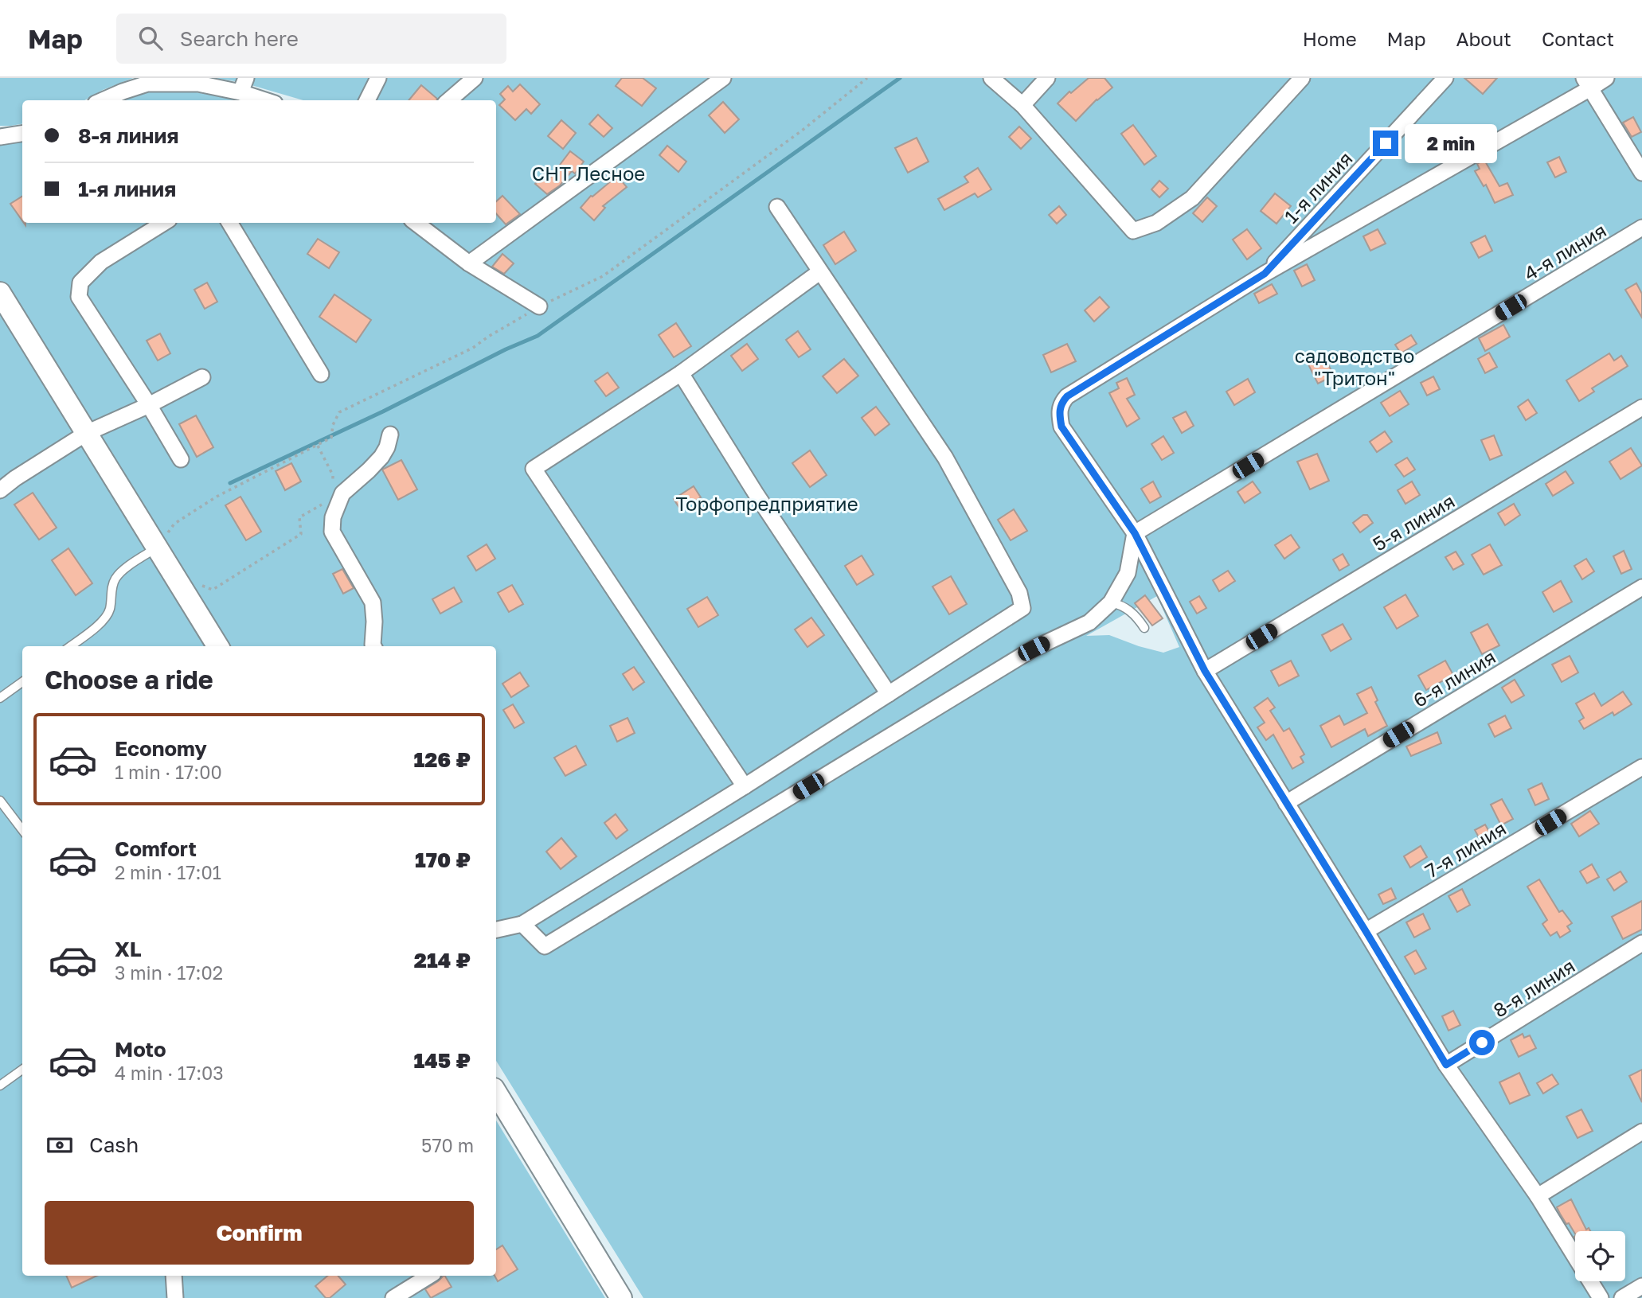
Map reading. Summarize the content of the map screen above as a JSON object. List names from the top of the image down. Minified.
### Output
{"streets":{"street":["1-я линия","4-я линия","5-я линия","6-я линия","7-я линия","8-я линия"]},"parks":["СНТ Лесное","садоводство \"Тритон\"","Торфопредприятие"],"page":{"header":"Map","search":"Search here","nav":["Home","Map","About","Contact"],"banner":["8-я линия","1-я линия"],"bubble":"2 min","heading":"Choose a ride","list":[{"name":"Economy","note":"1 min · 17:00","value":"126 ₽"},{"name":"Comfort","note":"2 min · 17:01","value":"170 ₽"},{"name":"XL","note":"3 min · 17:02","value":"214 ₽"},{"name":"Moto","note":"4 min · 17:03","value":"145 ₽"}],"pay":["Cash","570 m"],"buttons":"Confirm"}}
